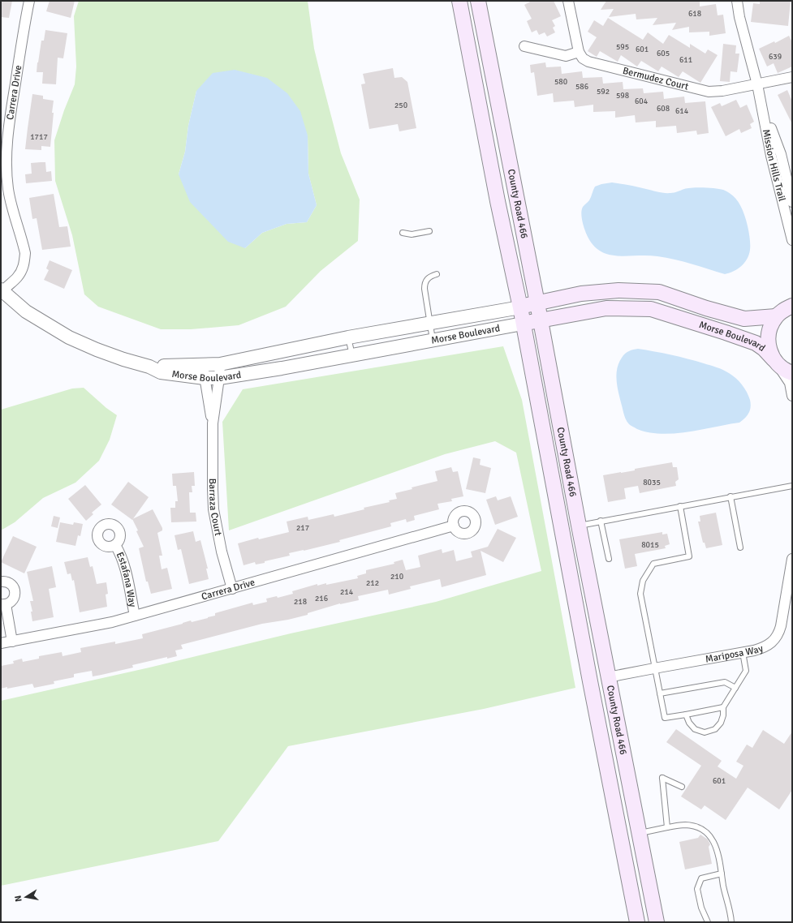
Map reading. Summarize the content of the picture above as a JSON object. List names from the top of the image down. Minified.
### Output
{"streets":{"main road":["County Road 466","Morse Boulevard"],"street":["Bermudez Court","Carrera Drive","Mission Hills Trail","Barraza Court","Estafana Way","Mariposa Way"]},"crossings":[["Bermudez Court","Mission Hills Trail"],["Carrera Drive","Morse Boulevard"],["Carrera Drive","Barraza Court"],["Carrera Drive","Estafana Way"],["County Road 466","Morse Boulevard"],["County Road 466","Mariposa Way"],["Morse Boulevard","Barraza Court"]],"house_numbers":["618","595","601","605","639","611","580","586","592","598","604","250","608","614","1717","8035","217","8015","210","212","214","216","218","601"],"north":"left"}
